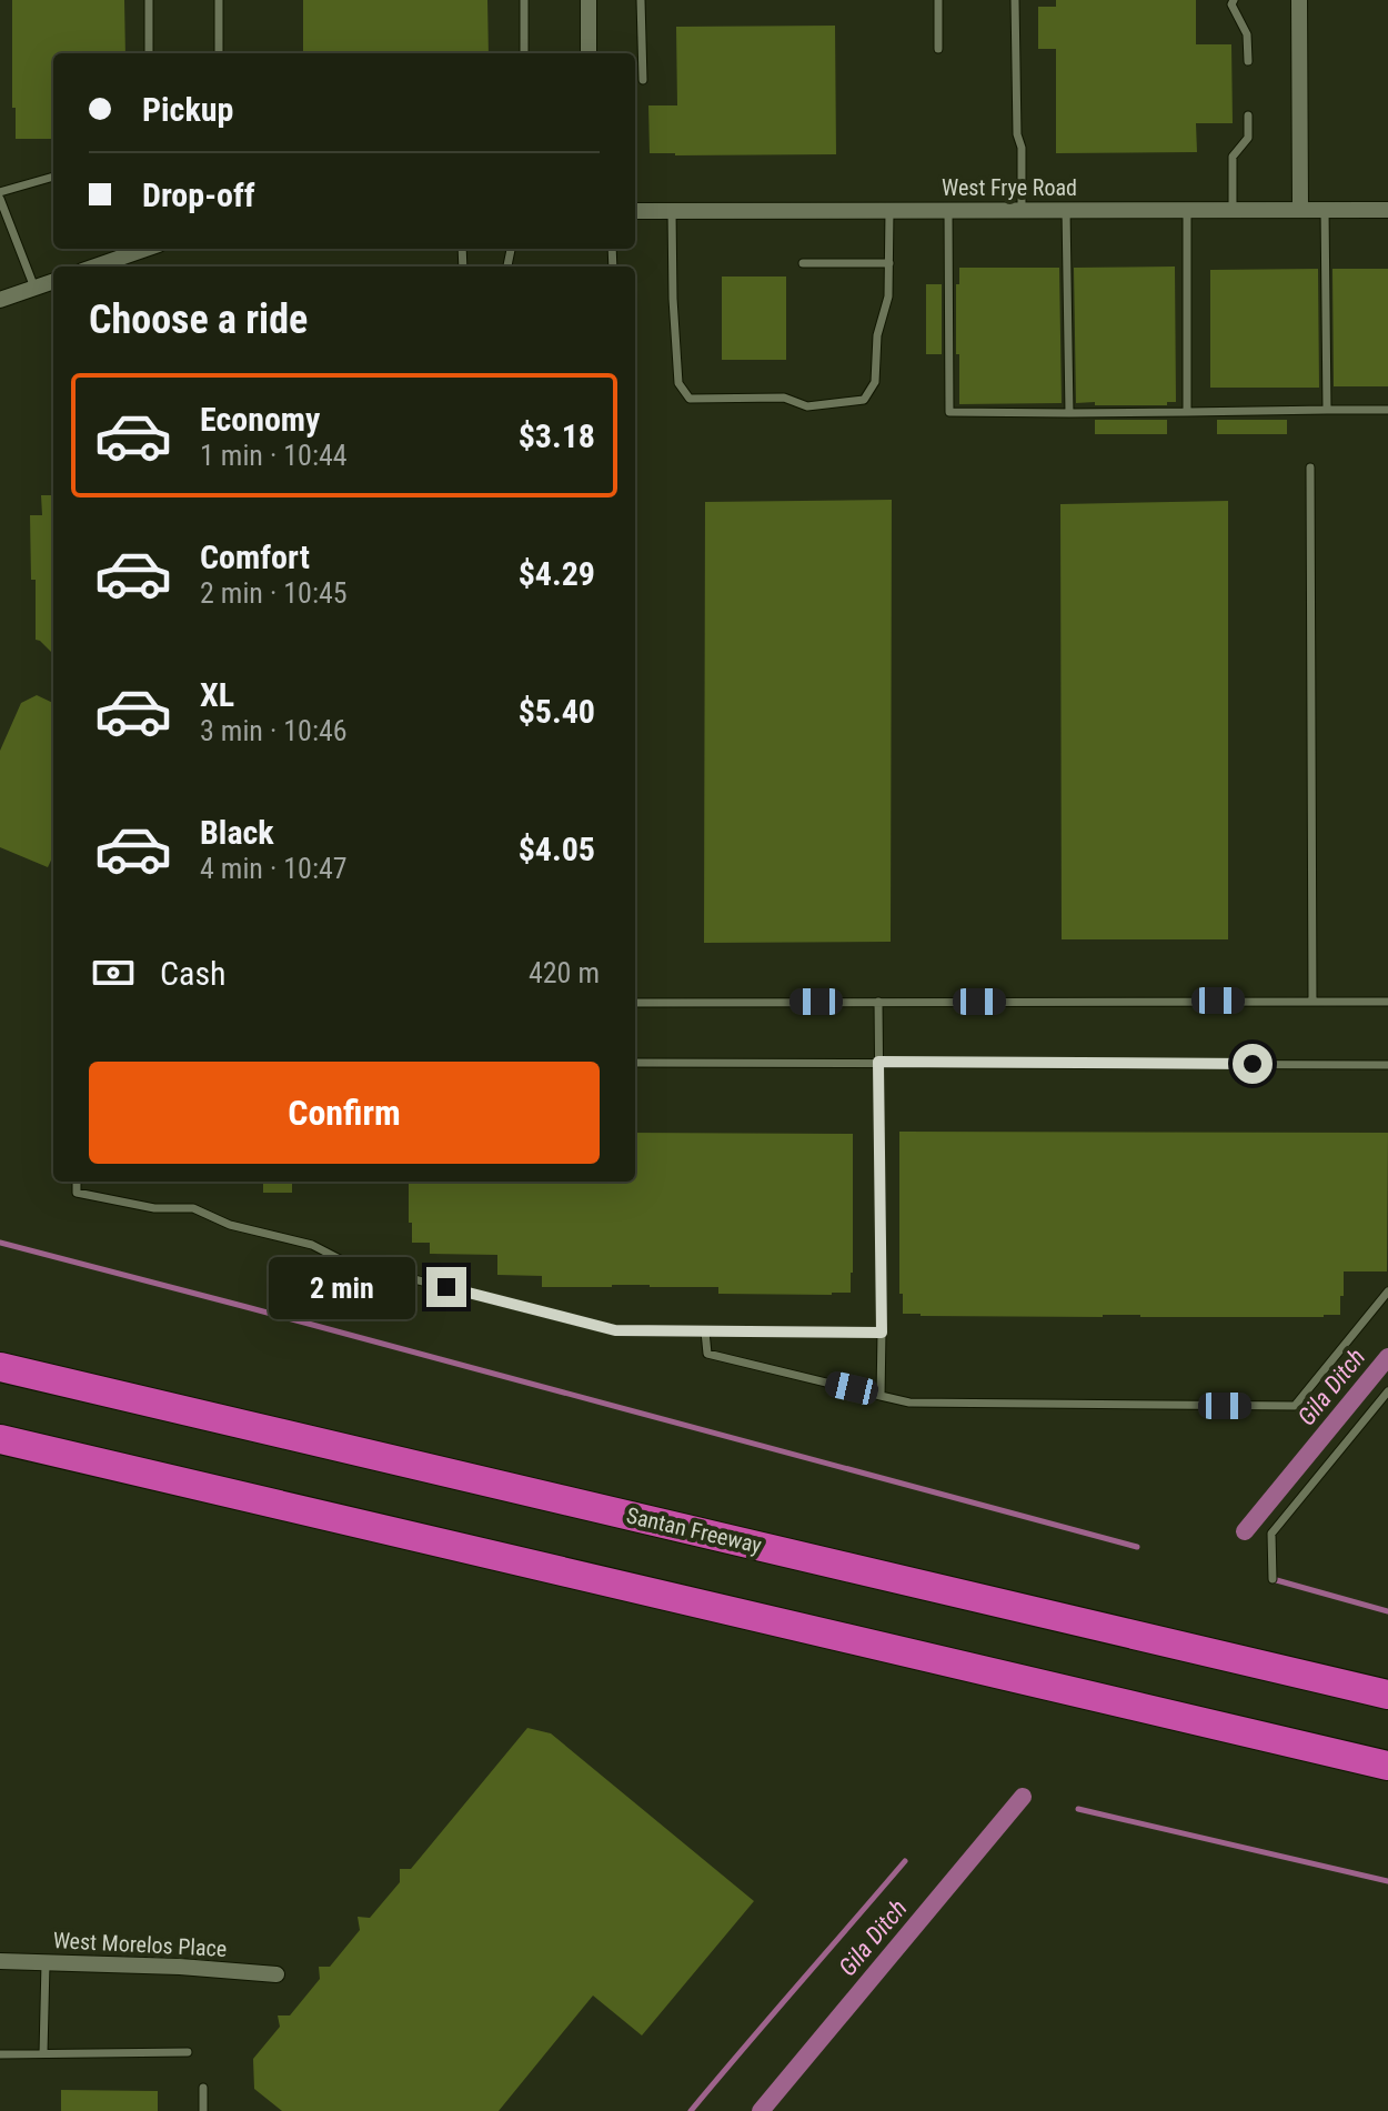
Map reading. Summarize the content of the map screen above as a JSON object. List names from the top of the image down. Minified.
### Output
{"streets":{"highway":["Santan Freeway"],"street":["West Frye Road","West Morelos Place"]},"water":["Gila Ditch"],"page":{"banner":["Pickup","Drop-off"],"heading":"Choose a ride","list":[{"name":"Economy","note":"1 min · 10:44","value":"$3.18"},{"name":"Comfort","note":"2 min · 10:45","value":"$4.29"},{"name":"XL","note":"3 min · 10:46","value":"$5.40"},{"name":"Black","note":"4 min · 10:47","value":"$4.05"}],"pay":["Cash","420 m"],"buttons":"Confirm","bubble":"2 min"}}
